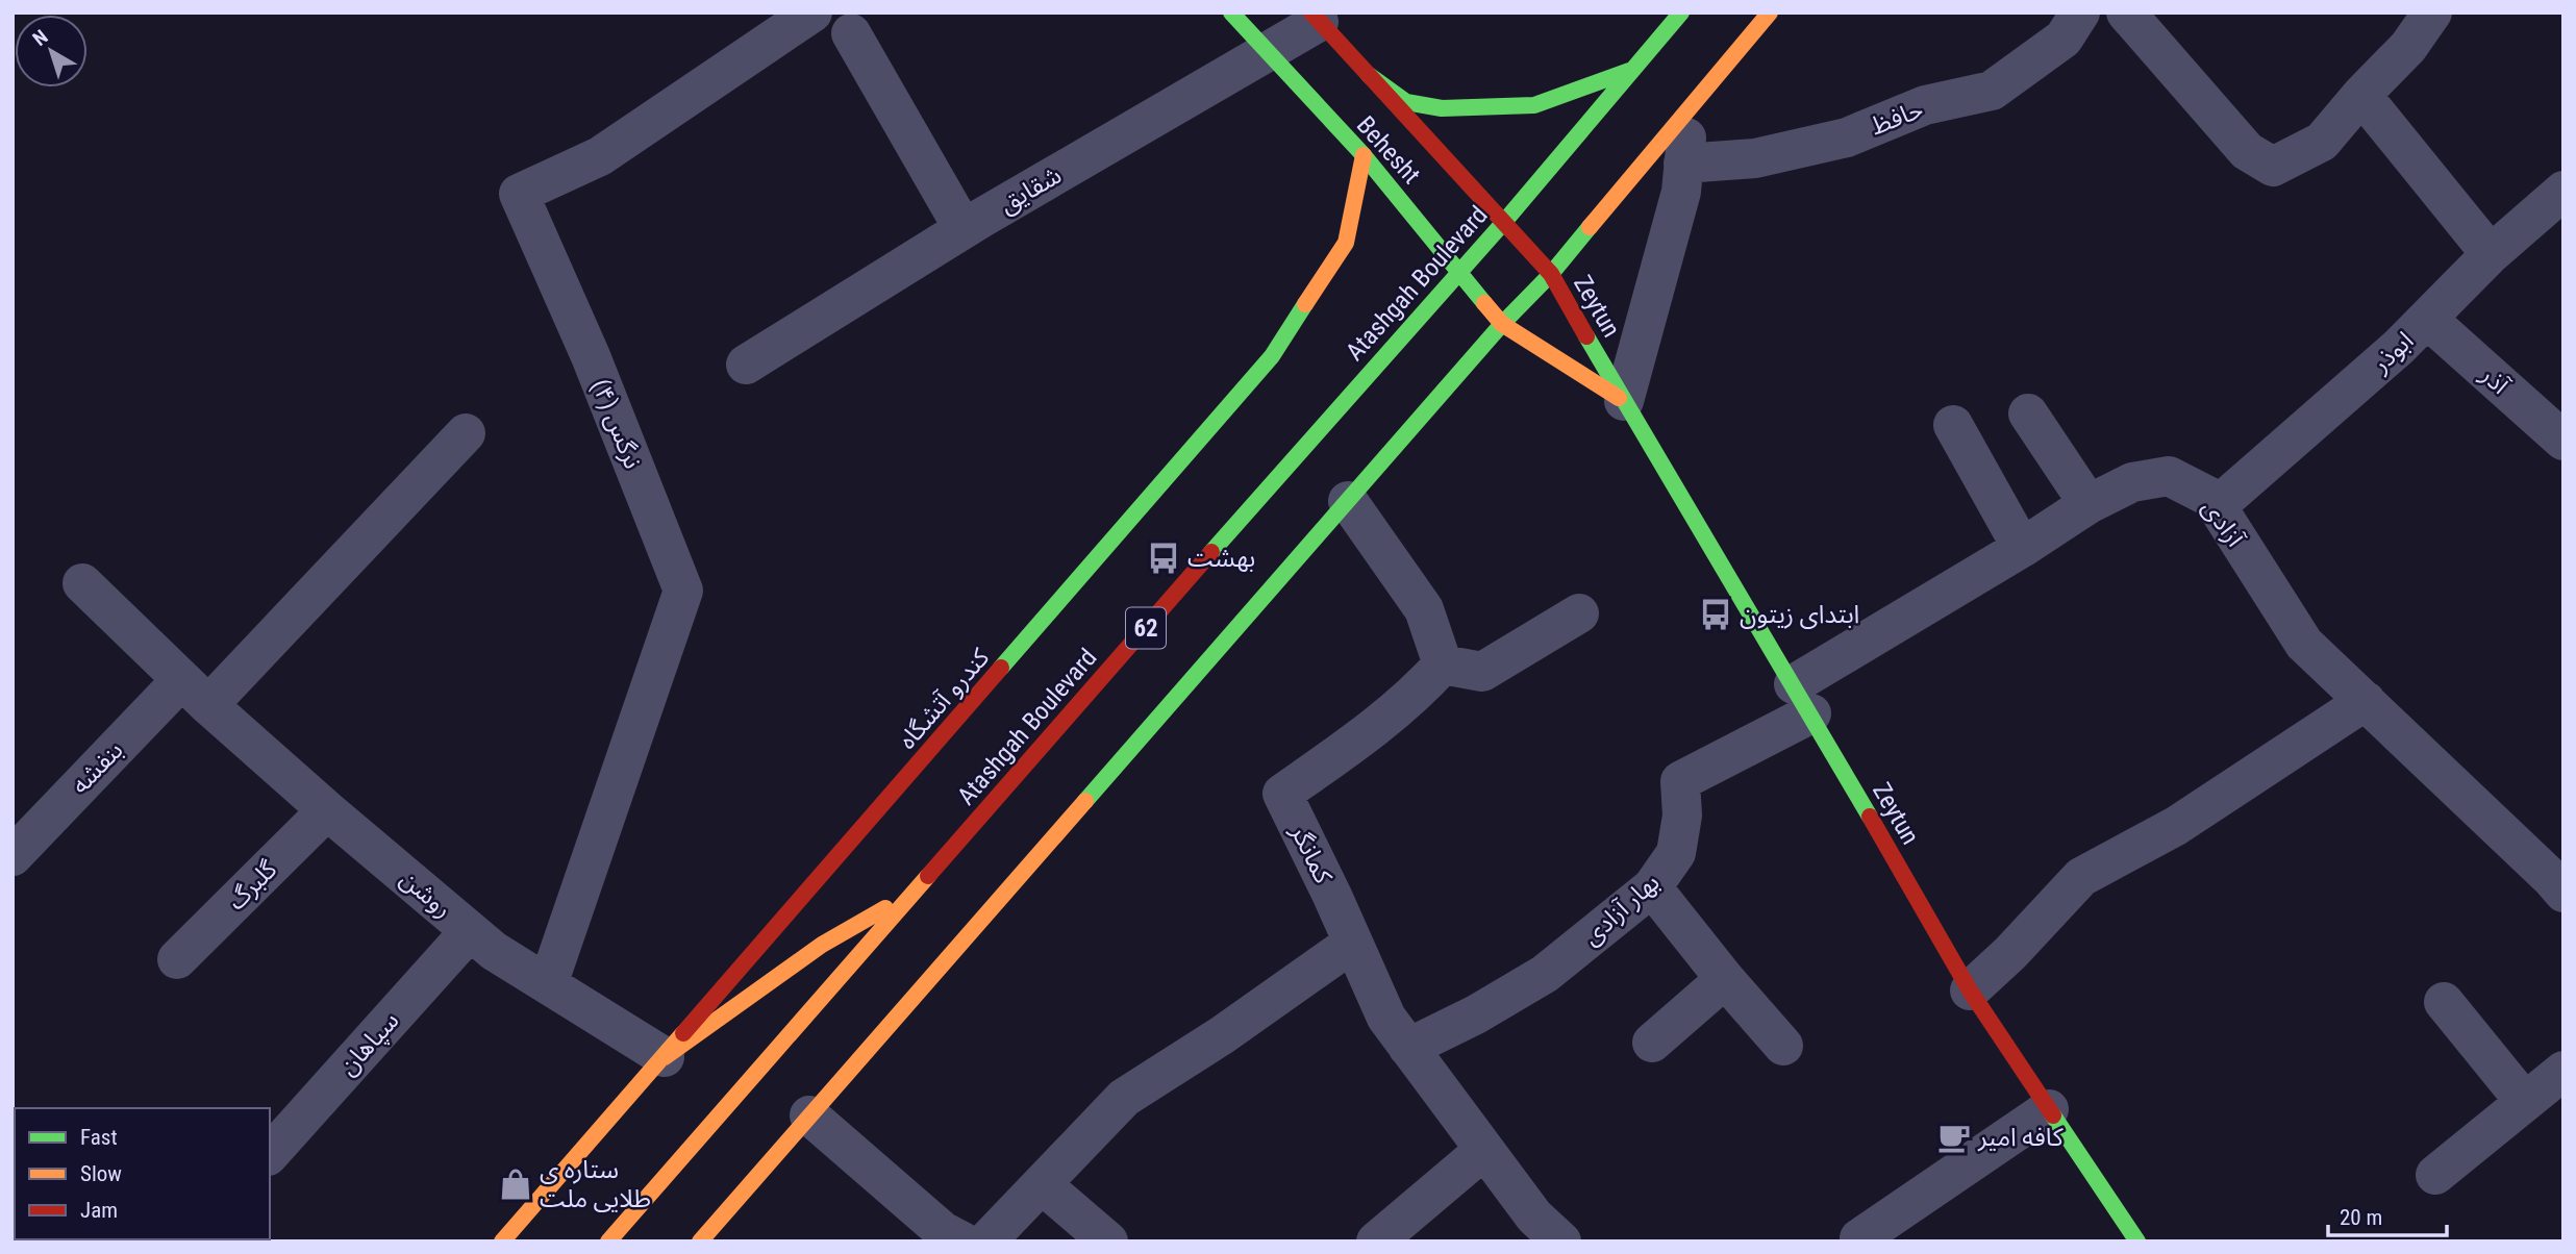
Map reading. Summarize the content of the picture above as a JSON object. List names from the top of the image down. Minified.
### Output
{"streets":{"main road":["Behesht","Atashgah Boulevard","Zeytun","62","کندرو آتشگاه"],"street":["حافظ","شقایق","ابوذر","آذر","نرگس (۴)","آزادی","بنفشه","کمانگر","گلبرگ","روشن","بهار آزادی","سپاهان"]},"crossings":[["Behesht","شقایق"],["Behesht","Atashgah Boulevard"],["Behesht","Zeytun"],["Behesht","کندرو آتشگاه"],["Zeytun","آزادی"],["Zeytun","بهار آزادی"],["ابوذر","آذر"],["ابوذر","آزادی"],["نرگس (۴)","روشن"],["آزادی","بهار آزادی"],["کندرو آتشگاه","روشن"],["بنفشه","روشن"],["کمانگر","بهار آزادی"],["گلبرگ","روشن"],["روشن","سپاهان"]],"places":{"bus stop":["بهشت","ابتدای زیتون"],"cafe":["کافه امیر"],"shop":["ستاره ی طلایی ملت"]},"legend":["Fast","Slow","Jam"],"scale_bar":"20 m","north":"top left"}
